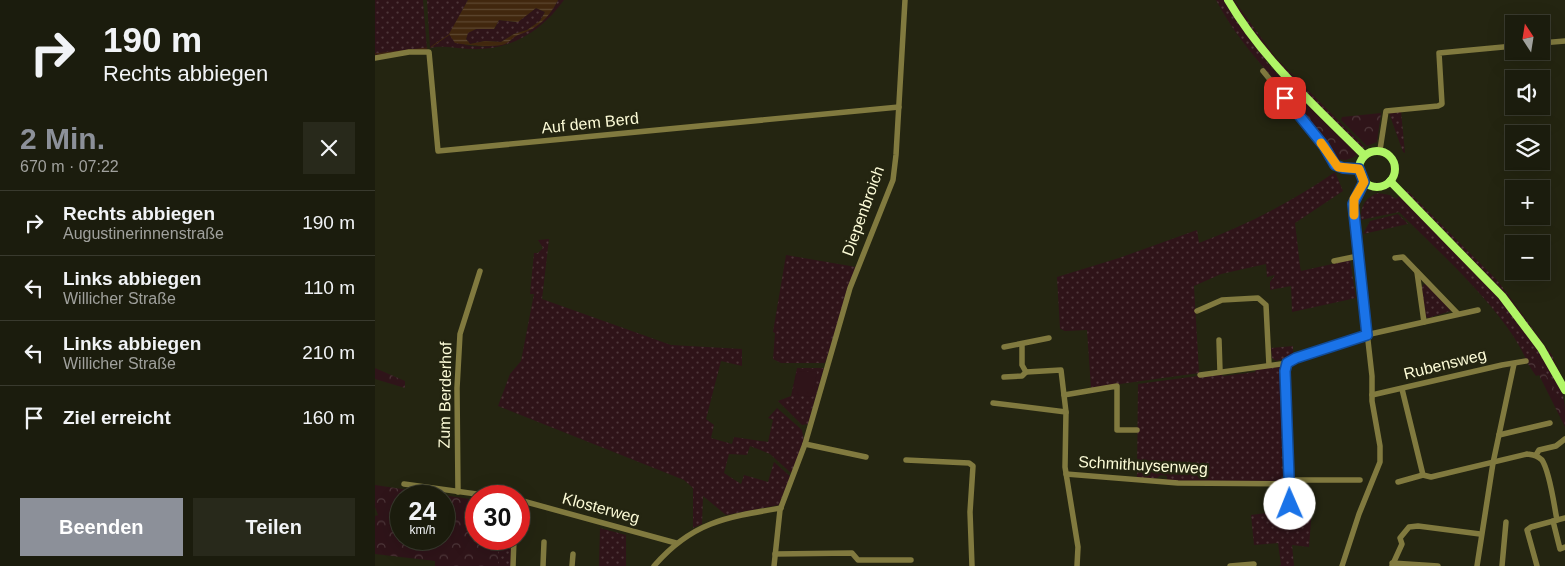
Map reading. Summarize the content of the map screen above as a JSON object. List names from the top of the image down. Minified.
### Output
{"streets":{"street":["Auf dem Berd","Diepenbroich","Rubensweg","Zum Berderhof","Schmithuysenweg","Klosterweg"]},"crossings":[["Auf dem Berd","Diepenbroich"]],"north":"top","page":{"turn":["190 m","Rechts abbiegen"],"map_buttons":["+","−"],"heading":["2 Min.","670 m · 07:22"],"list":[{"name":"Rechts abbiegen","note":"Augustinerinnenstraße","value":"190 m"},{"name":"Links abbiegen","note":"Willicher Straße","value":"110 m"},{"name":"Links abbiegen","note":"Willicher Straße","value":"210 m"},{"name":"Ziel erreicht","value":"160 m"}],"speed":"24 km/h","limit":"30","buttons":["Beenden","Teilen"]}}
